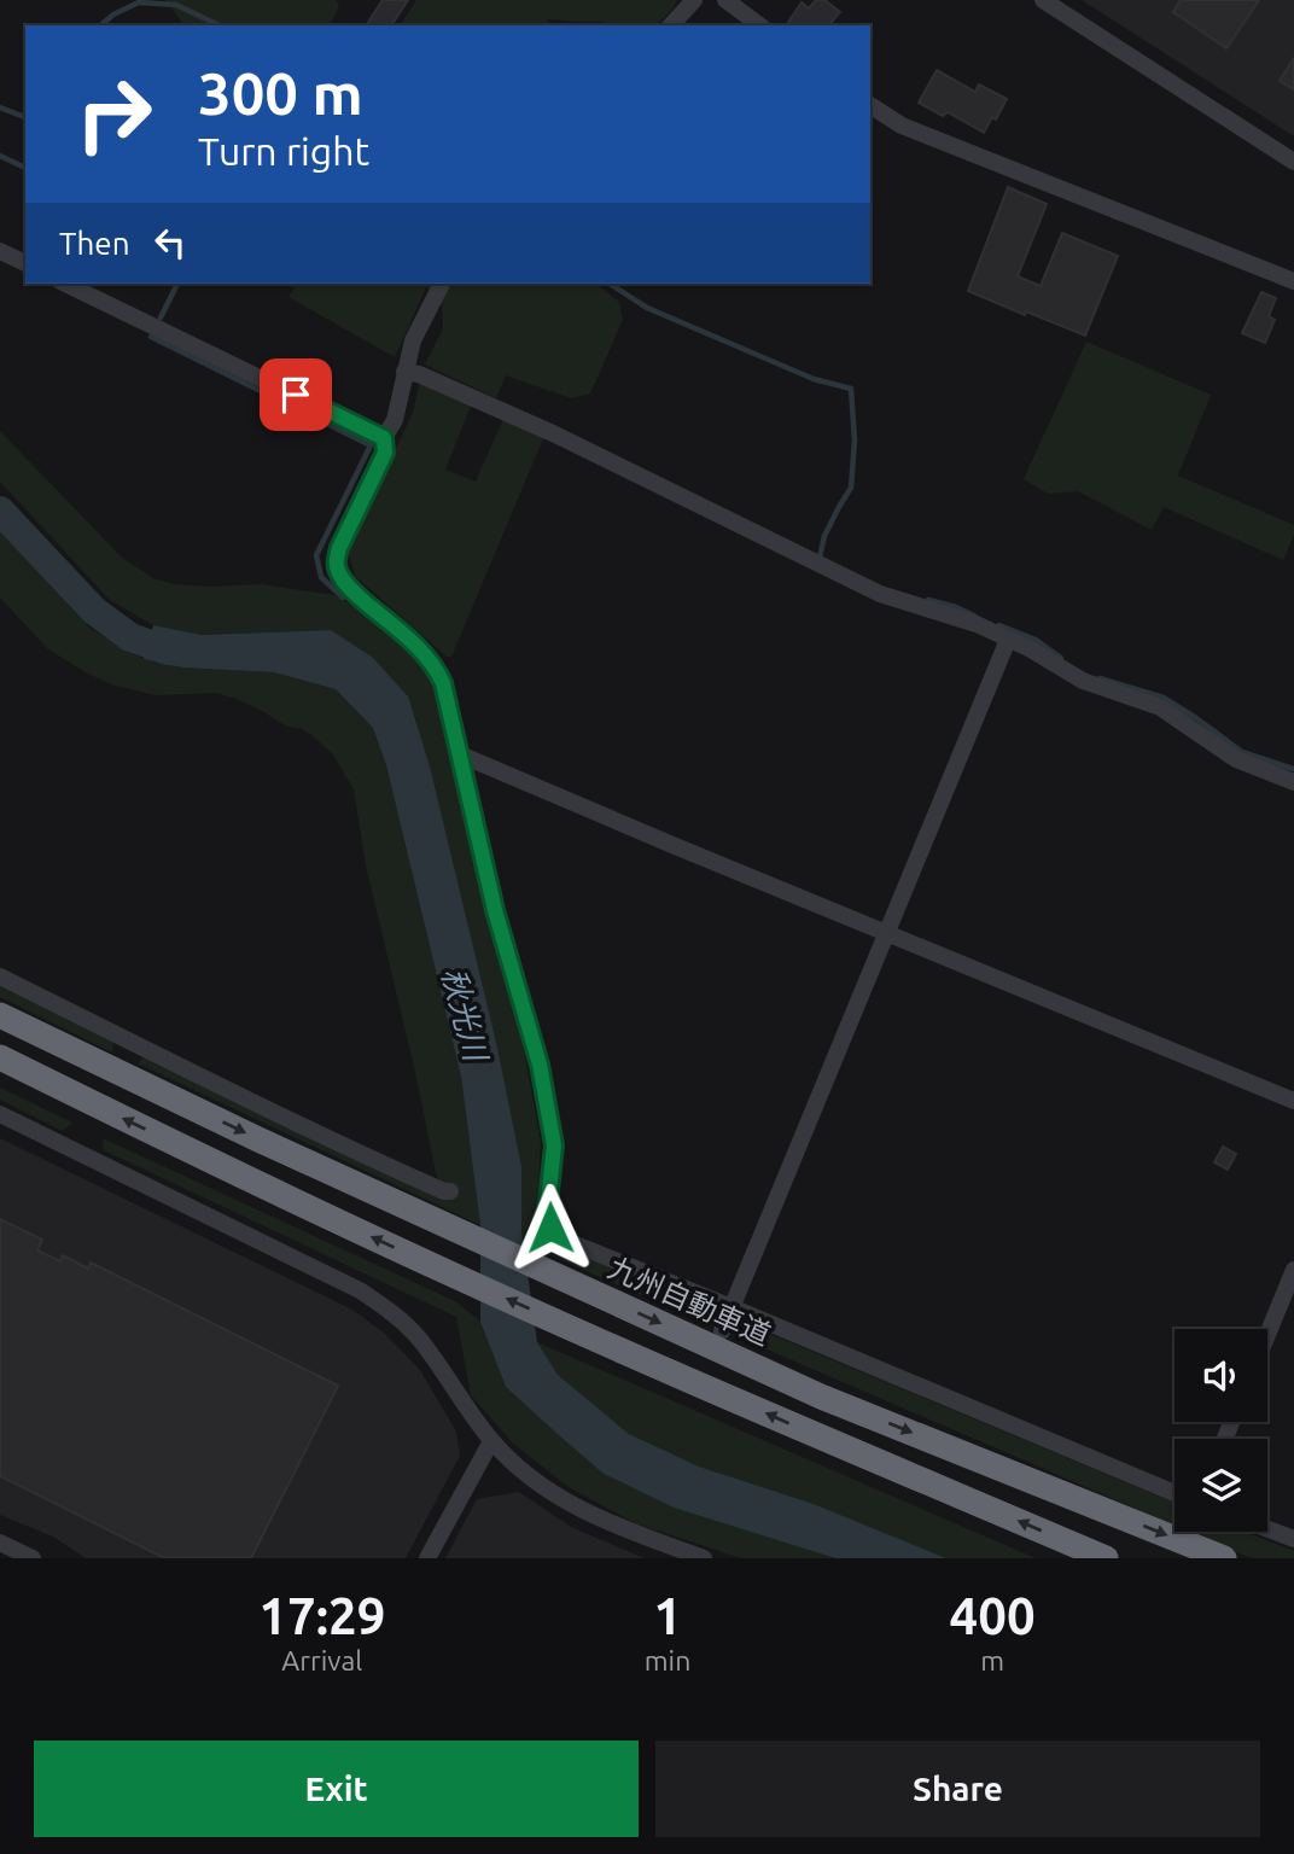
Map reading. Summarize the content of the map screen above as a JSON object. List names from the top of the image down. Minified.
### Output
{"streets":{"highway":["九州自動車道"]},"water":["秋光川"],"page":{"turn":["300 m","Turn right"],"then":"Then","eta":["17:29","Arrival","1","min","400","m"],"buttons":["Exit","Share"]}}
